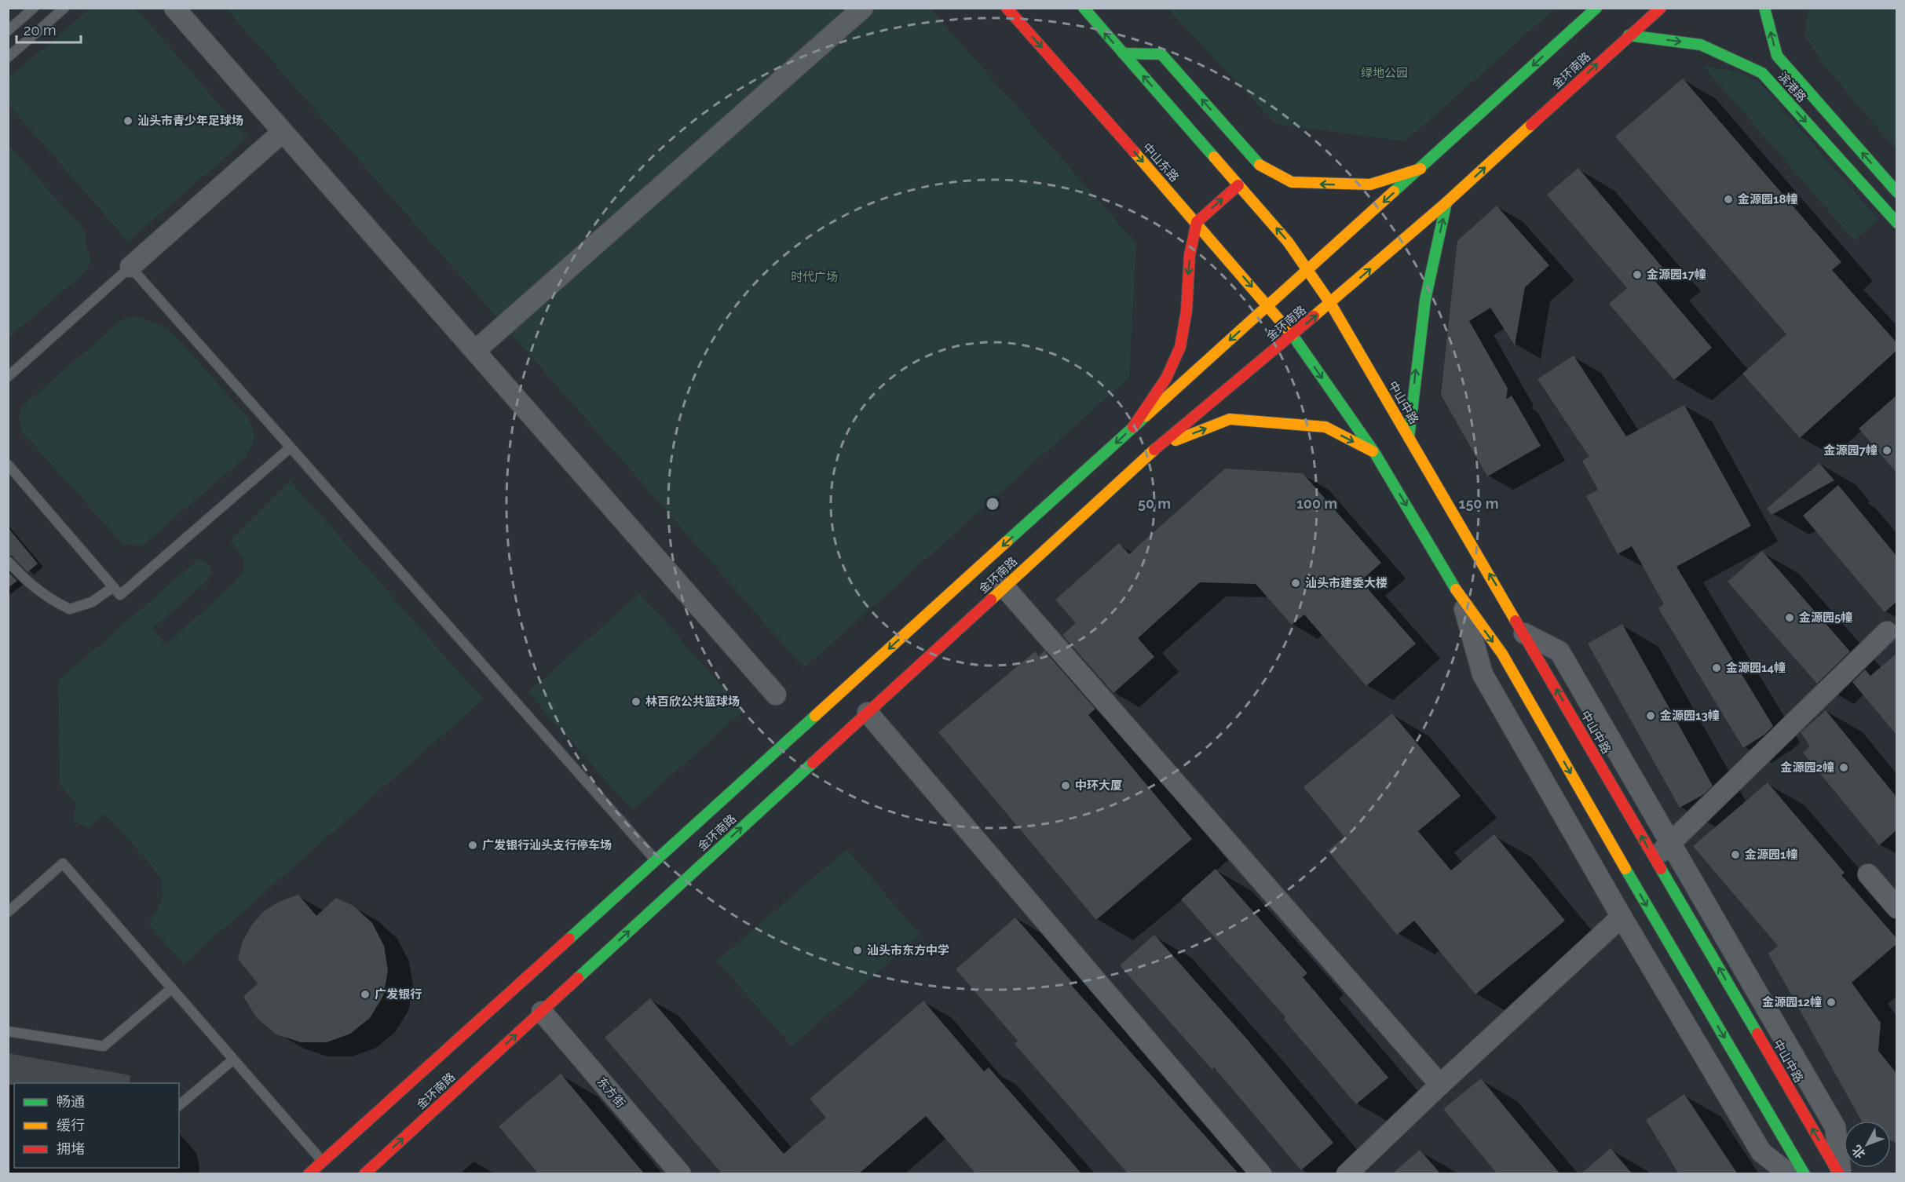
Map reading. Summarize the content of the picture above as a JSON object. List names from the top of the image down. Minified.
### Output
{"streets":{"main road":["金环南路","滨港路","中山东路","中山中路"],"street":["东方街"]},"crossings":[["金环南路","滨港路"],["金环南路","中山东路"],["金环南路","中山中路"],["金环南路","东方街"]],"parks":["绿地公园","时代广场"],"places":["汕头市青少年足球场","金源园18幢","金源园17幢","金源园7幢","汕头市建委大楼","金源园5幢","金源园14幢","林百欣公共篮球场","金源园13幢","金源园2幢","中环大厦","广发银行汕头支行停车场","金源园1幢","汕头市东方中学","广发银行","金源园12幢"],"legend":["畅通","缓行","拥堵"],"scale_bar":"20 m","north":"bottom left","rings":["50 m","100 m","150 m"]}
